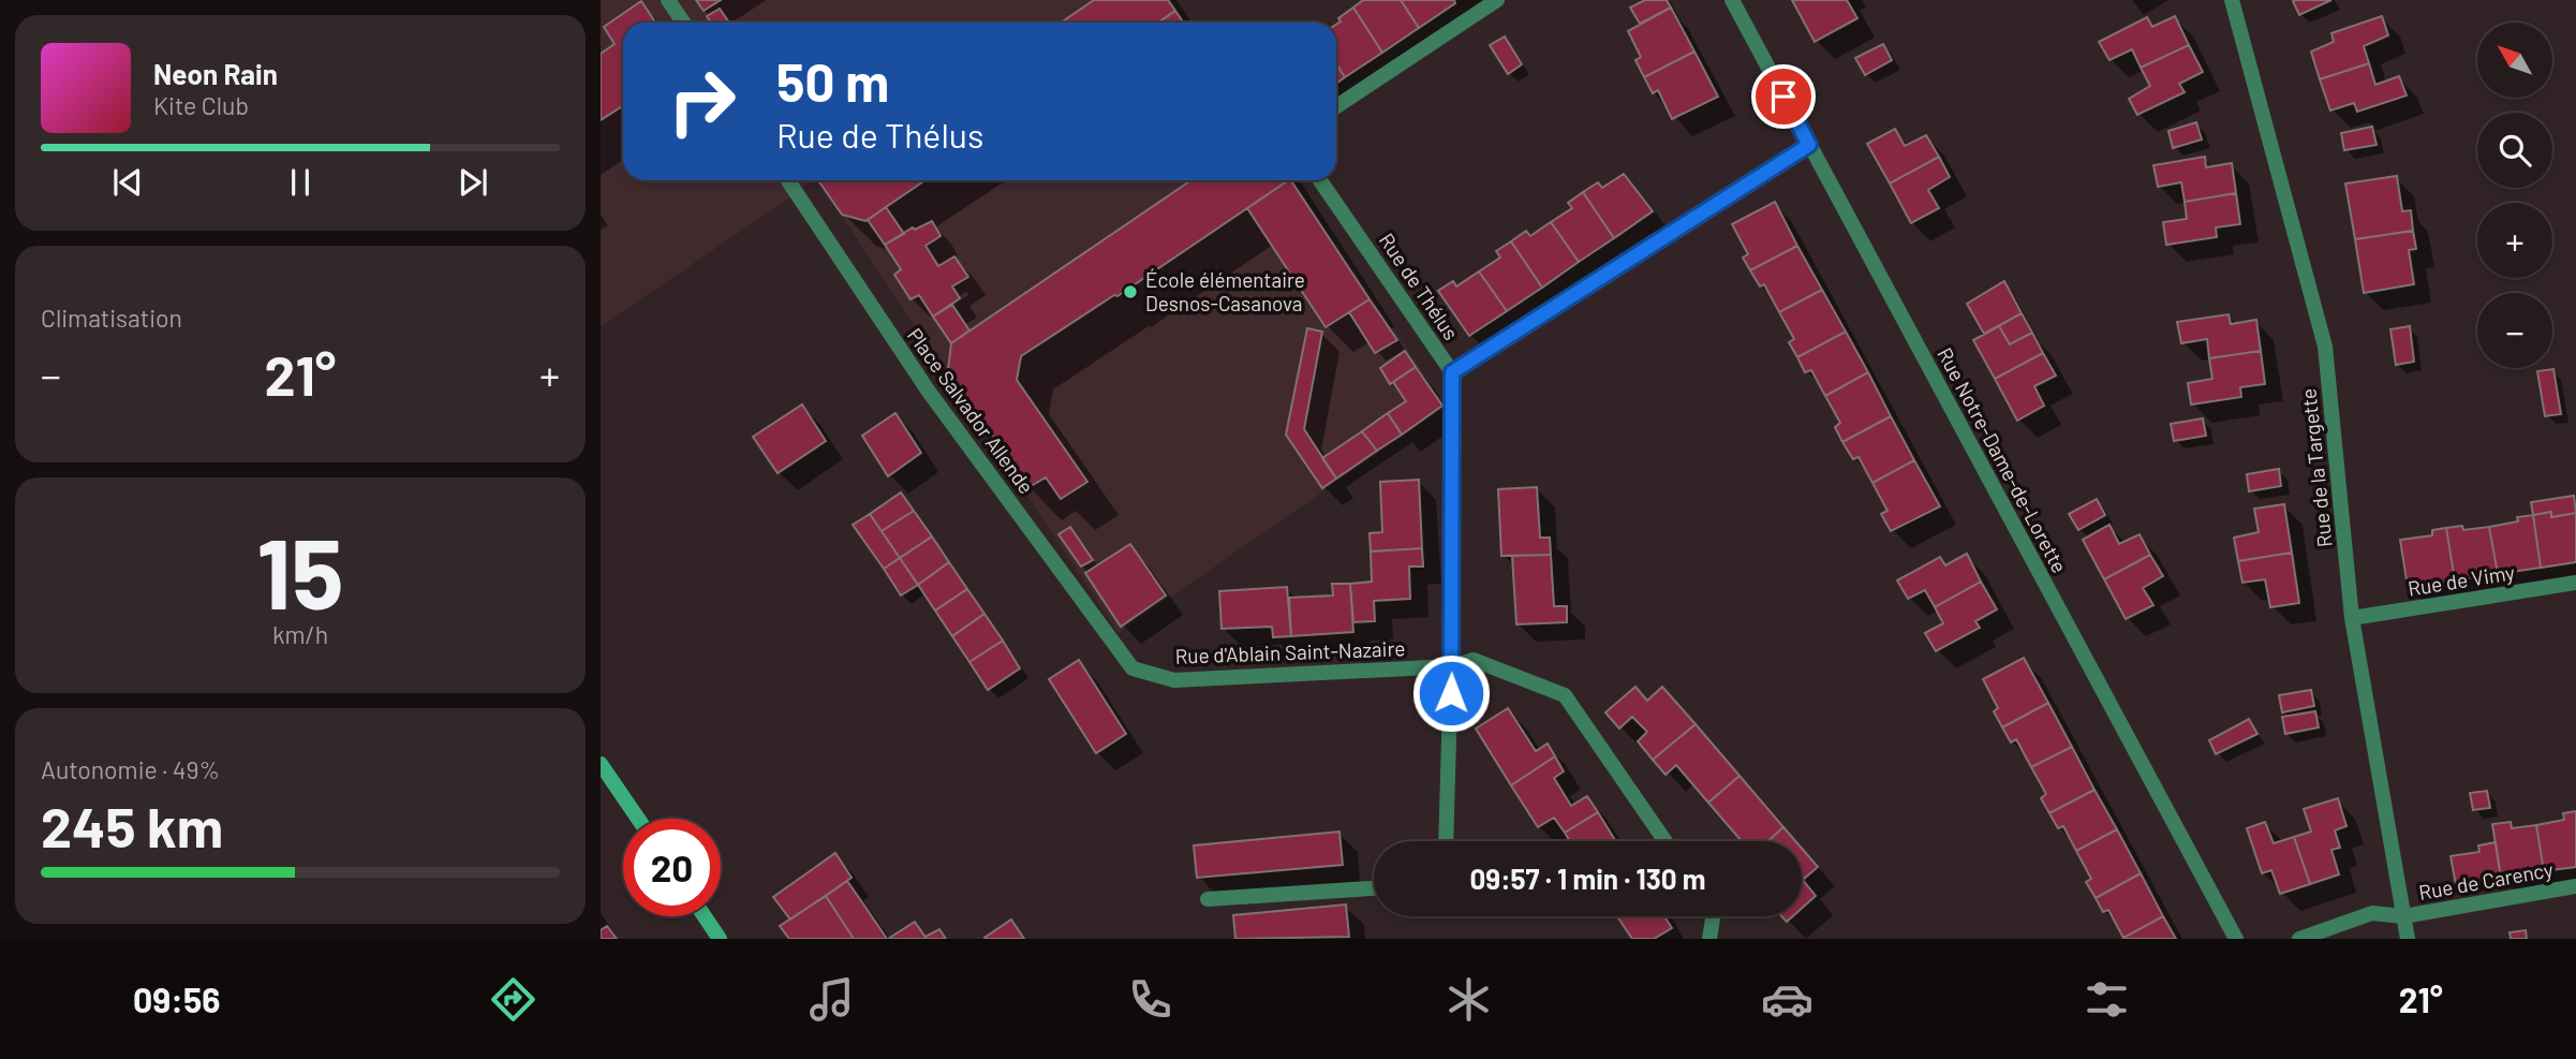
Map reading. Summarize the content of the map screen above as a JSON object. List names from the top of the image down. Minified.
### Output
{"streets":{"street":["Rue de Thélus","Place Salvador Allende","Rue Notre-Dame-de-Lorette","Rue de la Targette","Rue de Vimy","Rue d'Ablain Saint-Nazaire","Rue de Carency"]},"crossings":[["Rue de Thélus","Rue Notre-Dame-de-Lorette"],["Place Salvador Allende","Rue d'Ablain Saint-Nazaire"],["Rue de la Targette","Rue de Vimy"],["Rue de la Targette","Rue de Carency"]],"places":["École élémentaire Desnos-Casanova"],"north":"top left","page":{"map_buttons":["+","−"],"turn":["50 m","Rue de Thélus"],"song":["Neon Rain","Kite Club"],"tile":["Climatisation",["15","km/h"],["Autonomie · 49%","245 km"]],"heat":["−","21°","+"],"limit":"20","trip":"09:57 · 1 min · 130 m","tabs":["09:56","21°"]}}
